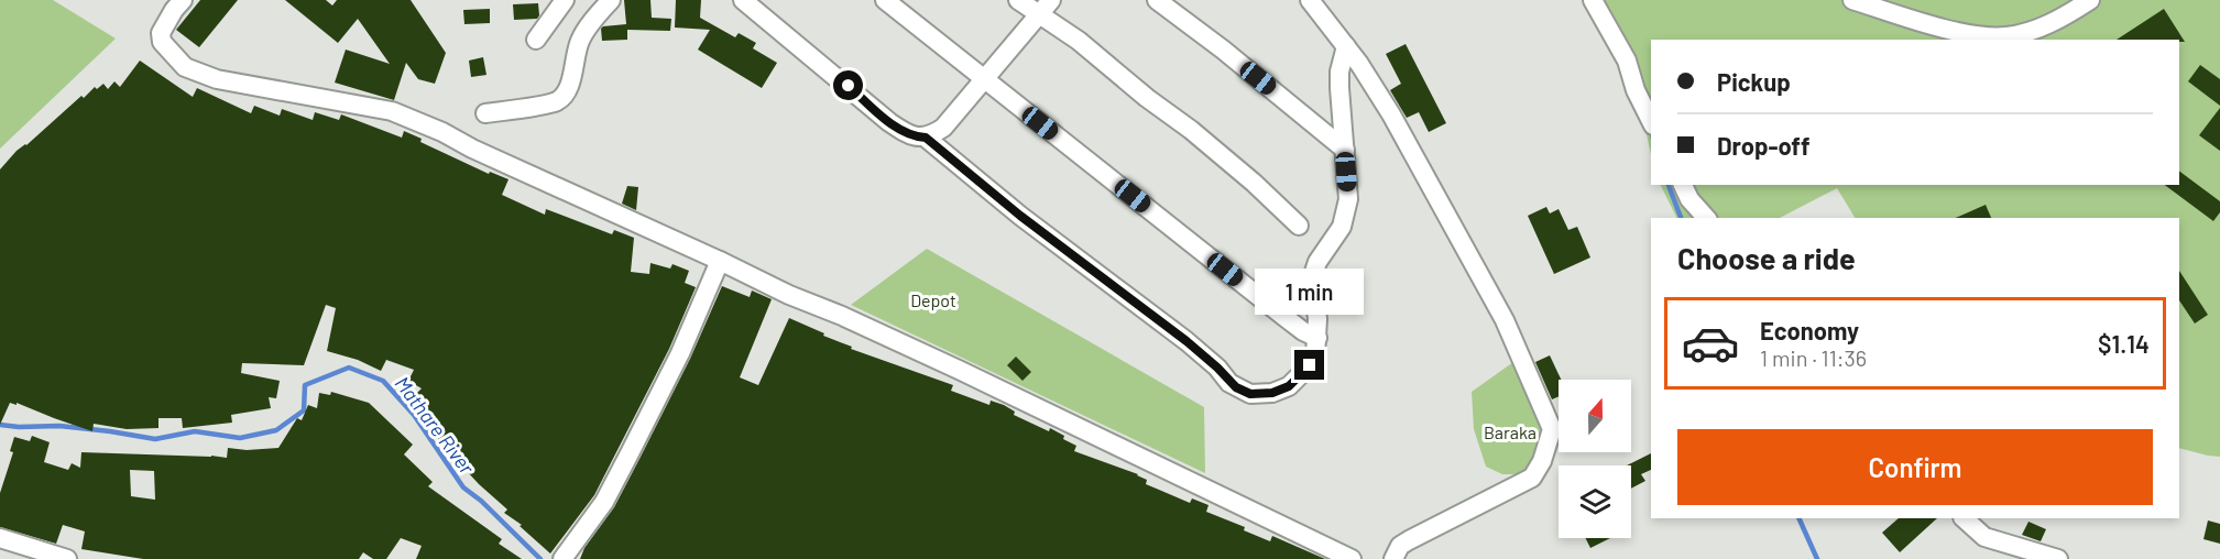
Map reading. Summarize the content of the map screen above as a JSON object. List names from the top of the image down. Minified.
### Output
{"water":["Mathare River"],"parks":["Depot","Baraka"],"north":"top","page":{"banner":["Pickup","Drop-off"],"heading":"Choose a ride","bubble":"1 min","list":[{"name":"Economy","note":"1 min · 11:36","value":"$1.14"}],"buttons":"Confirm"}}
